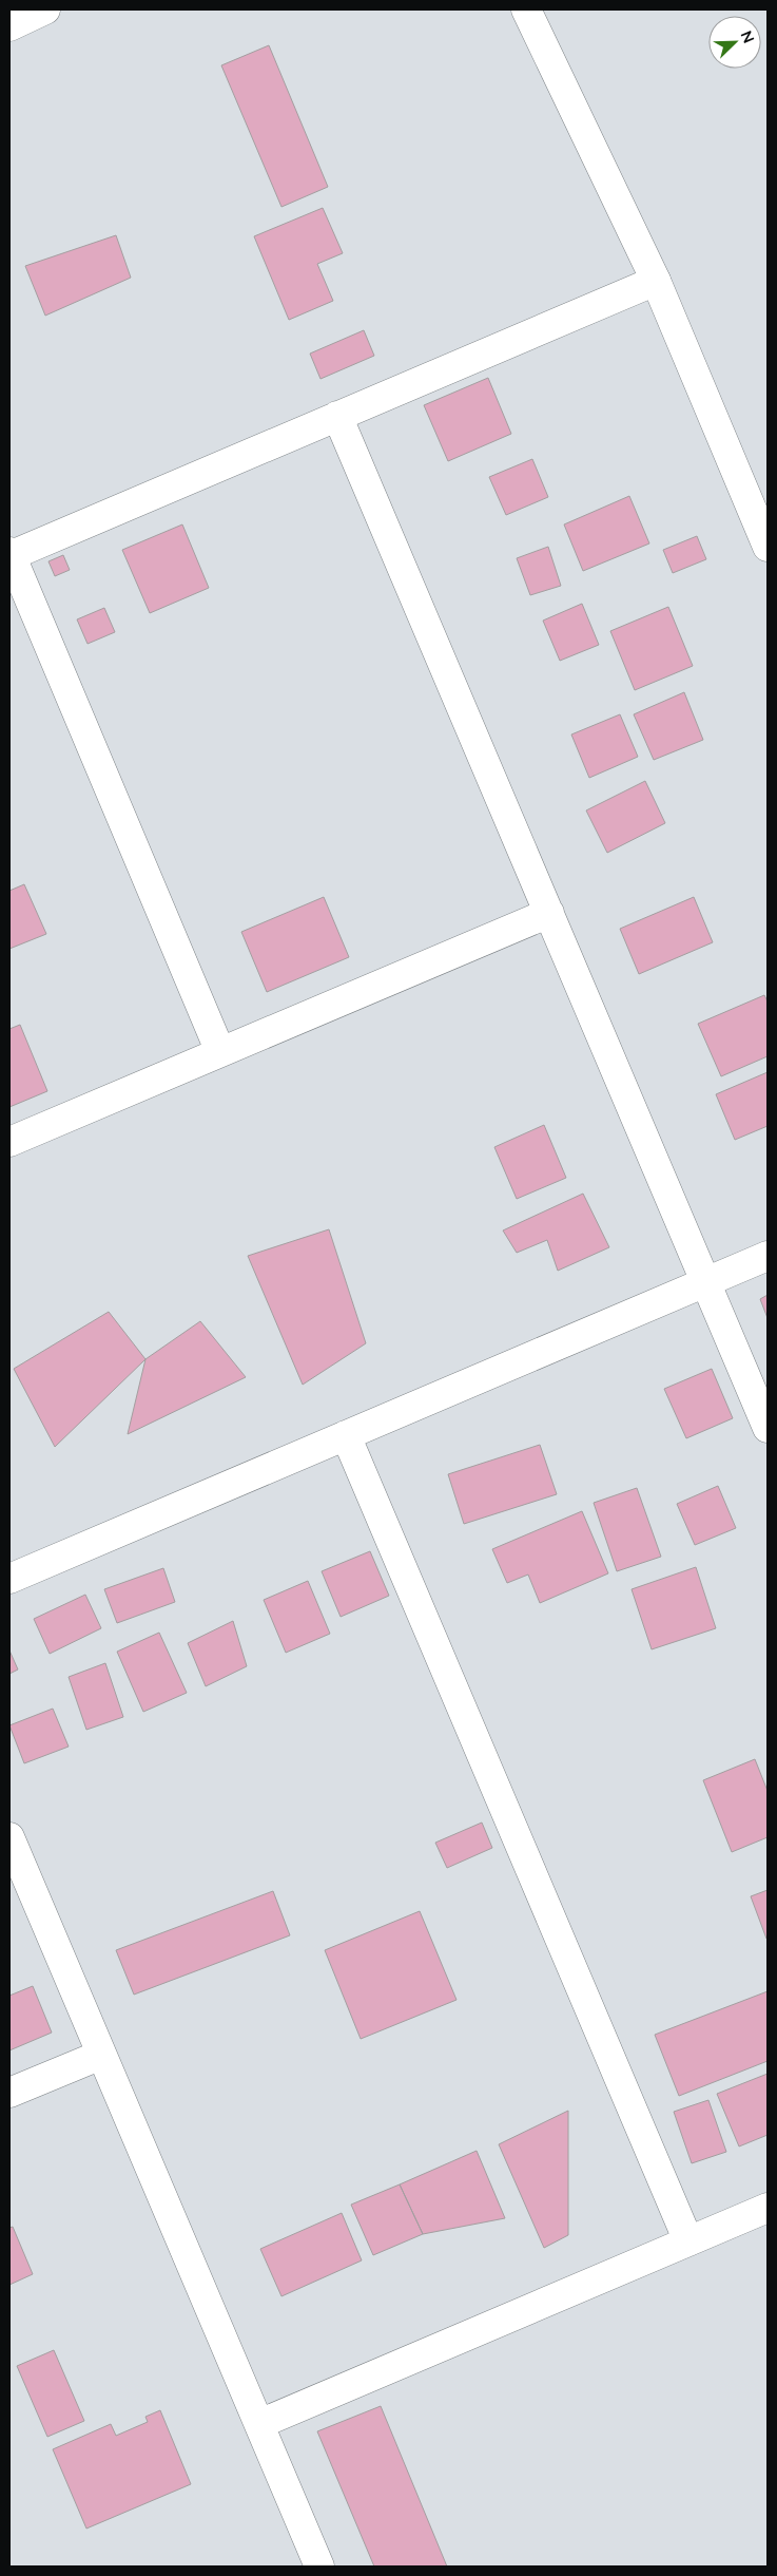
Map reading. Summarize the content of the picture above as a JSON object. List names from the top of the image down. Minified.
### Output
{"north":"top right"}
